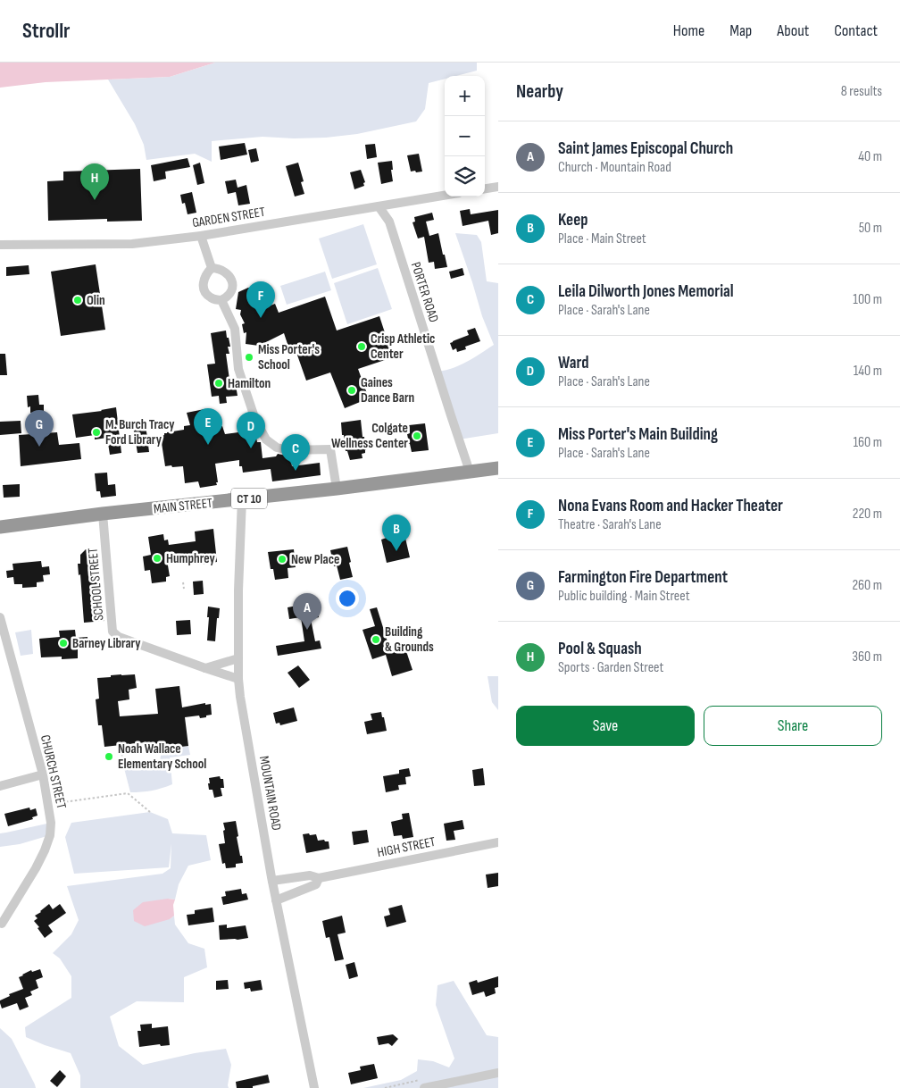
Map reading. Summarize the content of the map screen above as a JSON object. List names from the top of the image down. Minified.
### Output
{"streets":{"highway":["CT 10","MAIN STREET"],"street":["GARDEN STREET","PORTER ROAD","SCHOOL STREET","CHURCH STREET","MOUNTAIN ROAD","HIGH STREET"]},"crossings":[["GARDEN STREET","PORTER ROAD"],["PORTER ROAD","MAIN STREET"],["MAIN STREET","SCHOOL STREET"],["MAIN STREET","MOUNTAIN ROAD"],["SCHOOL STREET","MOUNTAIN ROAD"],["MOUNTAIN ROAD","HIGH STREET"]],"places":["Olin","Crisp Athletic Center","Miss Porter's School","Hamilton","Gaines Dance Barn","M. Burch Tracy Ford Library","Colgate Wellness Center","Humphrey","New Place","Building & Grounds","Barney Library","Noah Wallace Elementary School"],"page":{"header":"Strollr","nav":["Home","Map","About","Contact"],"heading":["Nearby","8 results"],"map_buttons":["+","−"],"list":[{"mark":"A","name":"Saint James Episcopal Church","note":"Church · Mountain Road","value":"40 m"},{"mark":"B","name":"Keep","note":"Place · Main Street","value":"50 m"},{"mark":"C","name":"Leila Dilworth Jones Memorial","note":"Place · Sarah's Lane","value":"100 m"},{"mark":"D","name":"Ward","note":"Place · Sarah's Lane","value":"140 m"},{"mark":"E","name":"Miss Porter's Main Building","note":"Place · Sarah's Lane","value":"160 m"},{"mark":"F","name":"Nona Evans Room and Hacker Theater","note":"Theatre · Sarah's Lane","value":"220 m"},{"mark":"G","name":"Farmington Fire Department","note":"Public building · Main Street","value":"260 m"},{"mark":"H","name":"Pool & Squash","note":"Sports · Garden Street","value":"360 m"}],"pins":["H","F","E","G","D","C","B","A"],"buttons":["Save","Share"]}}
